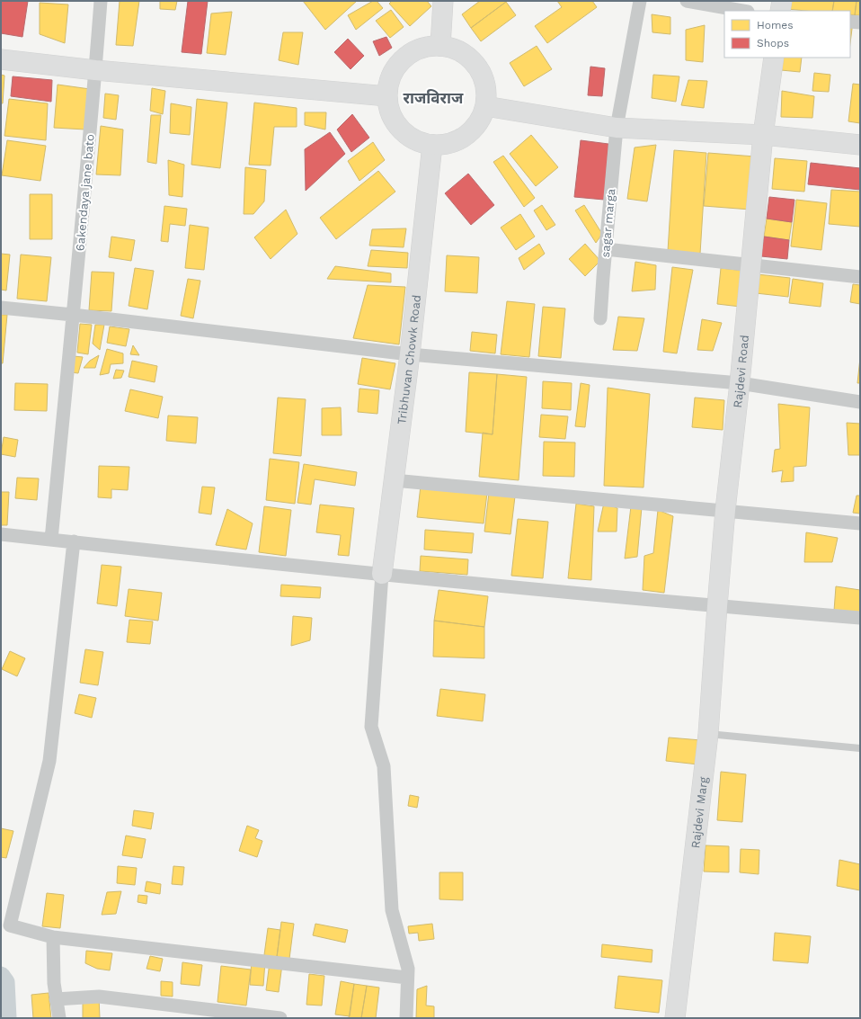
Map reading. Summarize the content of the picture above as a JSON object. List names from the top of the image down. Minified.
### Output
{"streets":{"main road":["Tribhuvan Chowk Road","Rajdevi Road","Rajdevi Marg"],"street":["6akendaya jane bato","sagar marga"]},"crossings":[["Rajdevi Road","Rajdevi Marg"]],"districts":["राजविराज"],"legend":["Homes","Shops"]}
